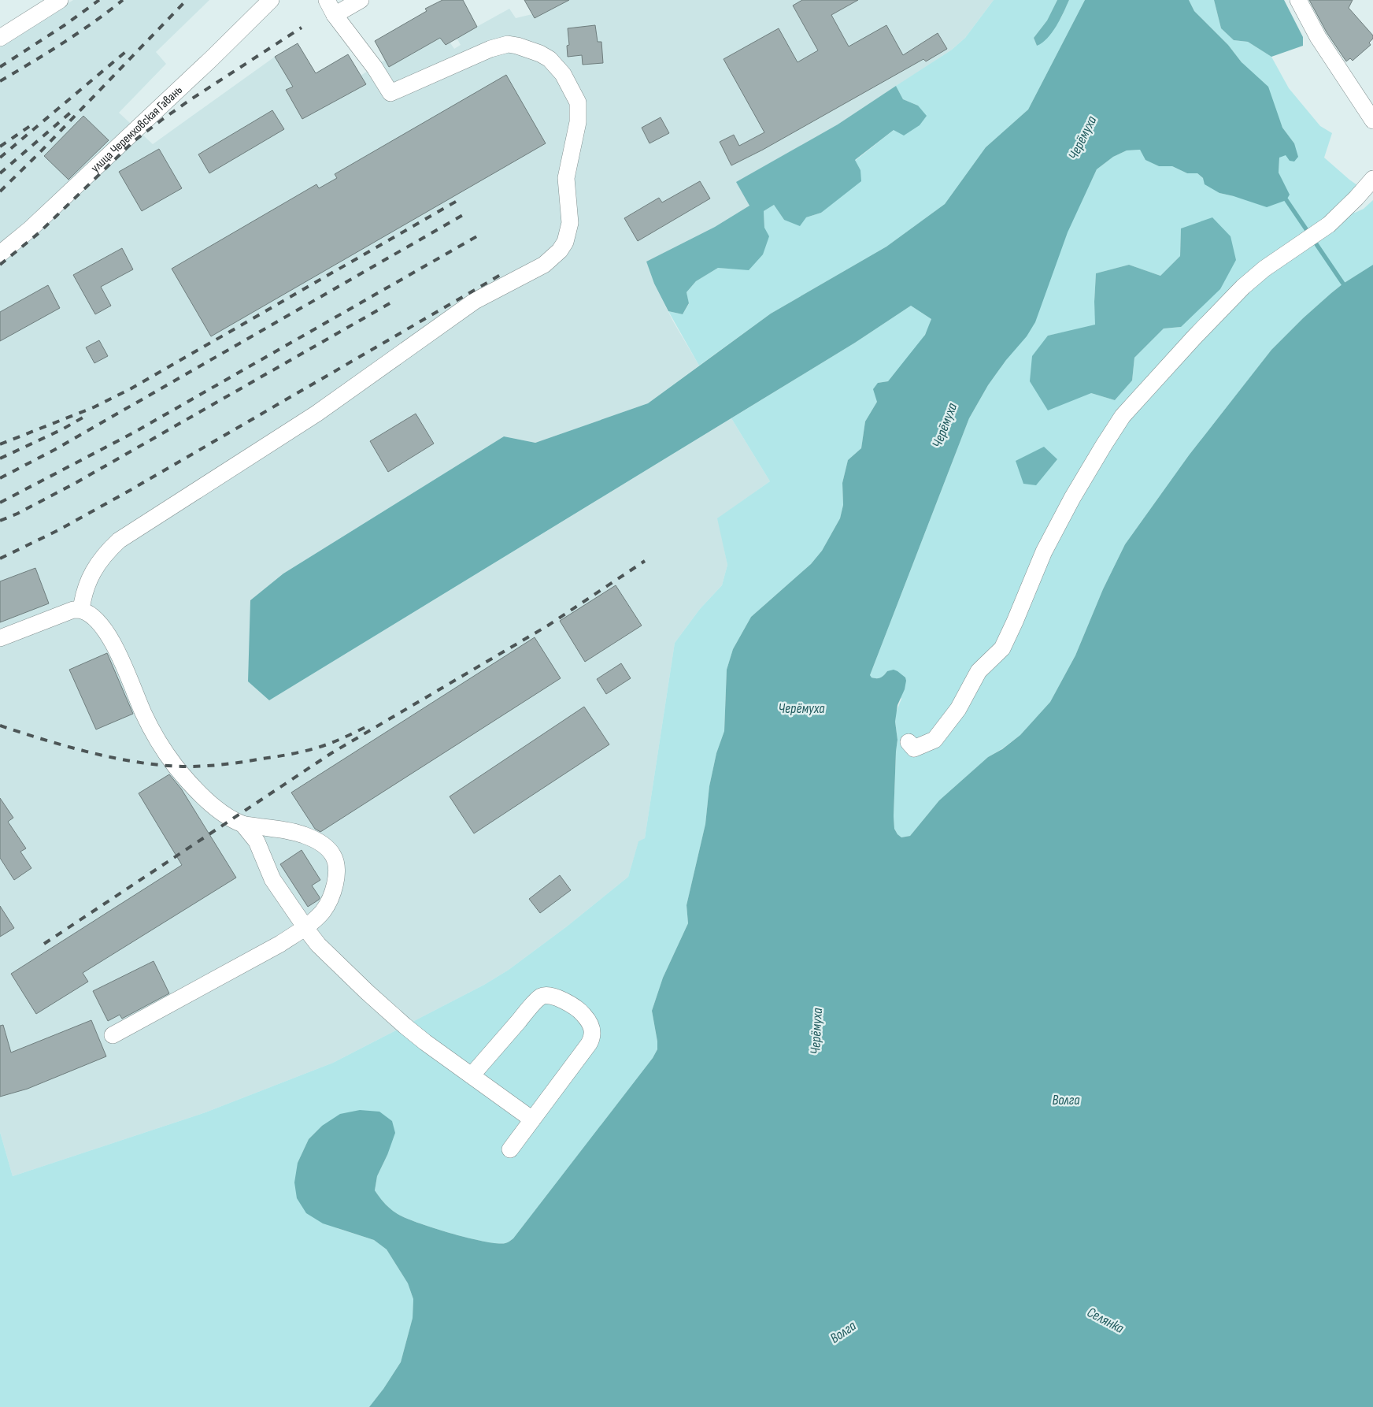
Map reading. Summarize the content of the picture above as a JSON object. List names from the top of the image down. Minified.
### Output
{"streets":{"street":["улица Черемховская Гавань"]},"water":["Черёмуха","Волга","Селянка"]}
